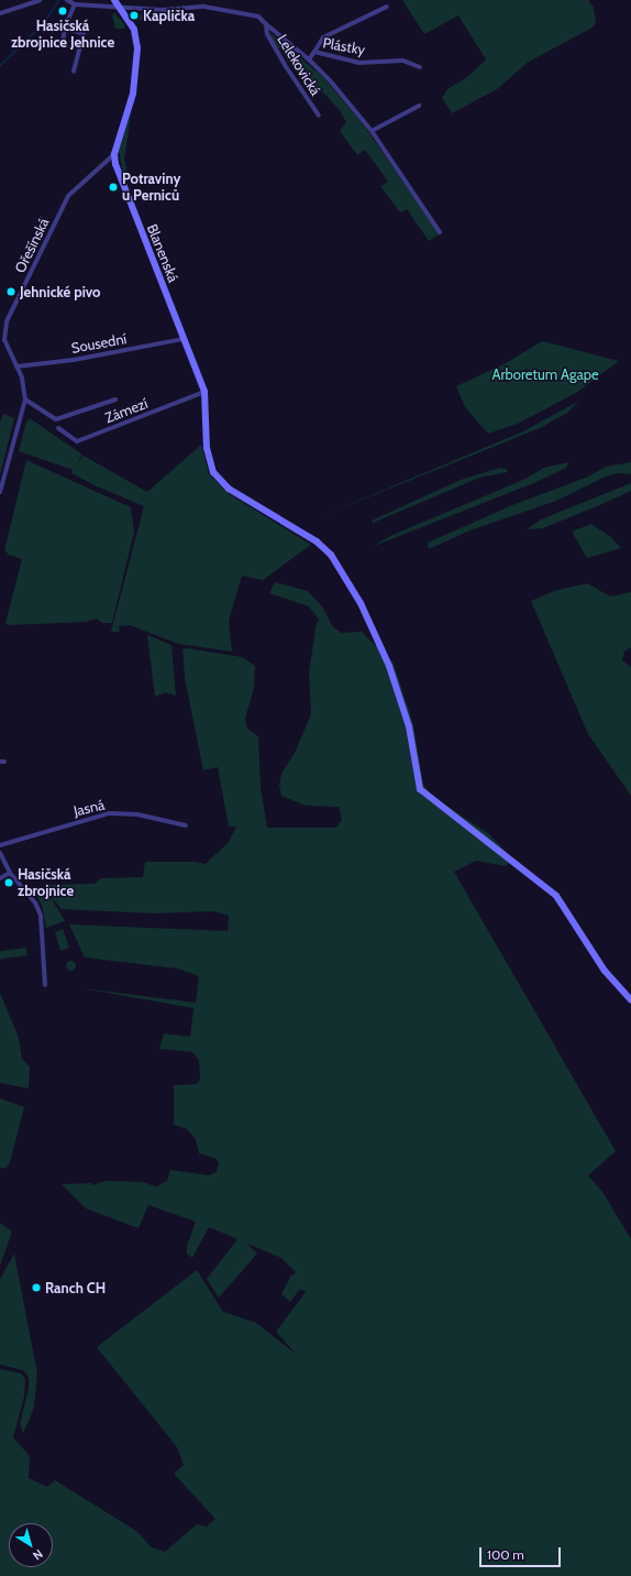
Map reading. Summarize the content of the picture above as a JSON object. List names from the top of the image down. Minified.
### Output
{"streets":{"street":["Plástky","Lelekovická","Ořešínská","Blanenská","Sousední","Zámezí","Jasná"]},"crossings":[["Plástky","Lelekovická"],["Ořešínská","Blanenská"],["Ořešínská","Sousední"],["Blanenská","Sousední"],["Blanenská","Zámezí"]],"parks":["Arboretum Agape"],"places":["Hasičská zbrojnice Jehnice","Kaplička","Potraviny u Perniců","Jehnické pivo","Hasičská zbrojnice","Ranch CH"],"scale_bar":"100 m","north":"bottom right"}
